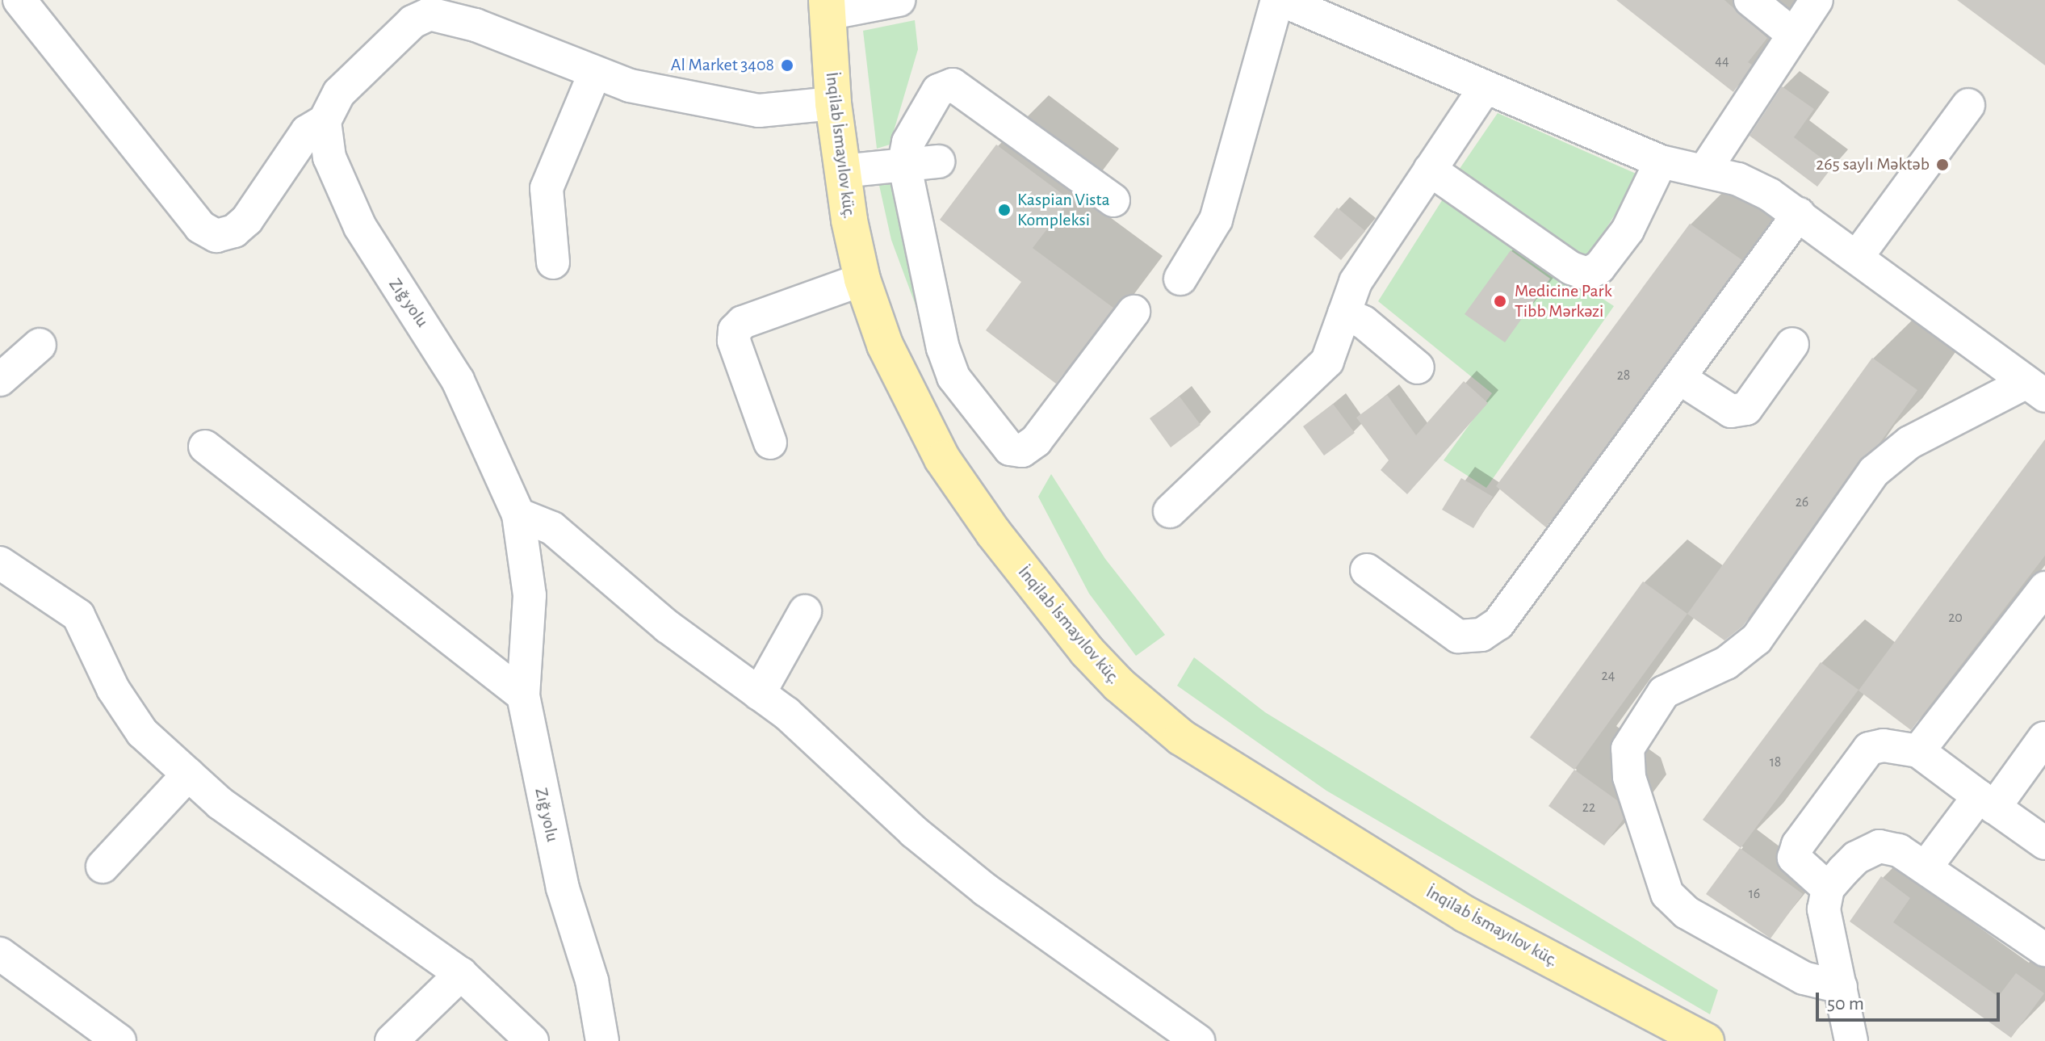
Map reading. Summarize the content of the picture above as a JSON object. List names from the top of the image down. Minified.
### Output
{"streets":{"main road":["İnqilab İsmayılov küç."],"street":["Zığ yolu"]},"places":["Al Market 3408","265 saylı Məktəb","Kaspian Vista Kompleksi","Medicine Park Tibb Mərkəzi"],"house_numbers":["44","28","26","20","24","18","22","16"],"scale_bar":"50 m"}
